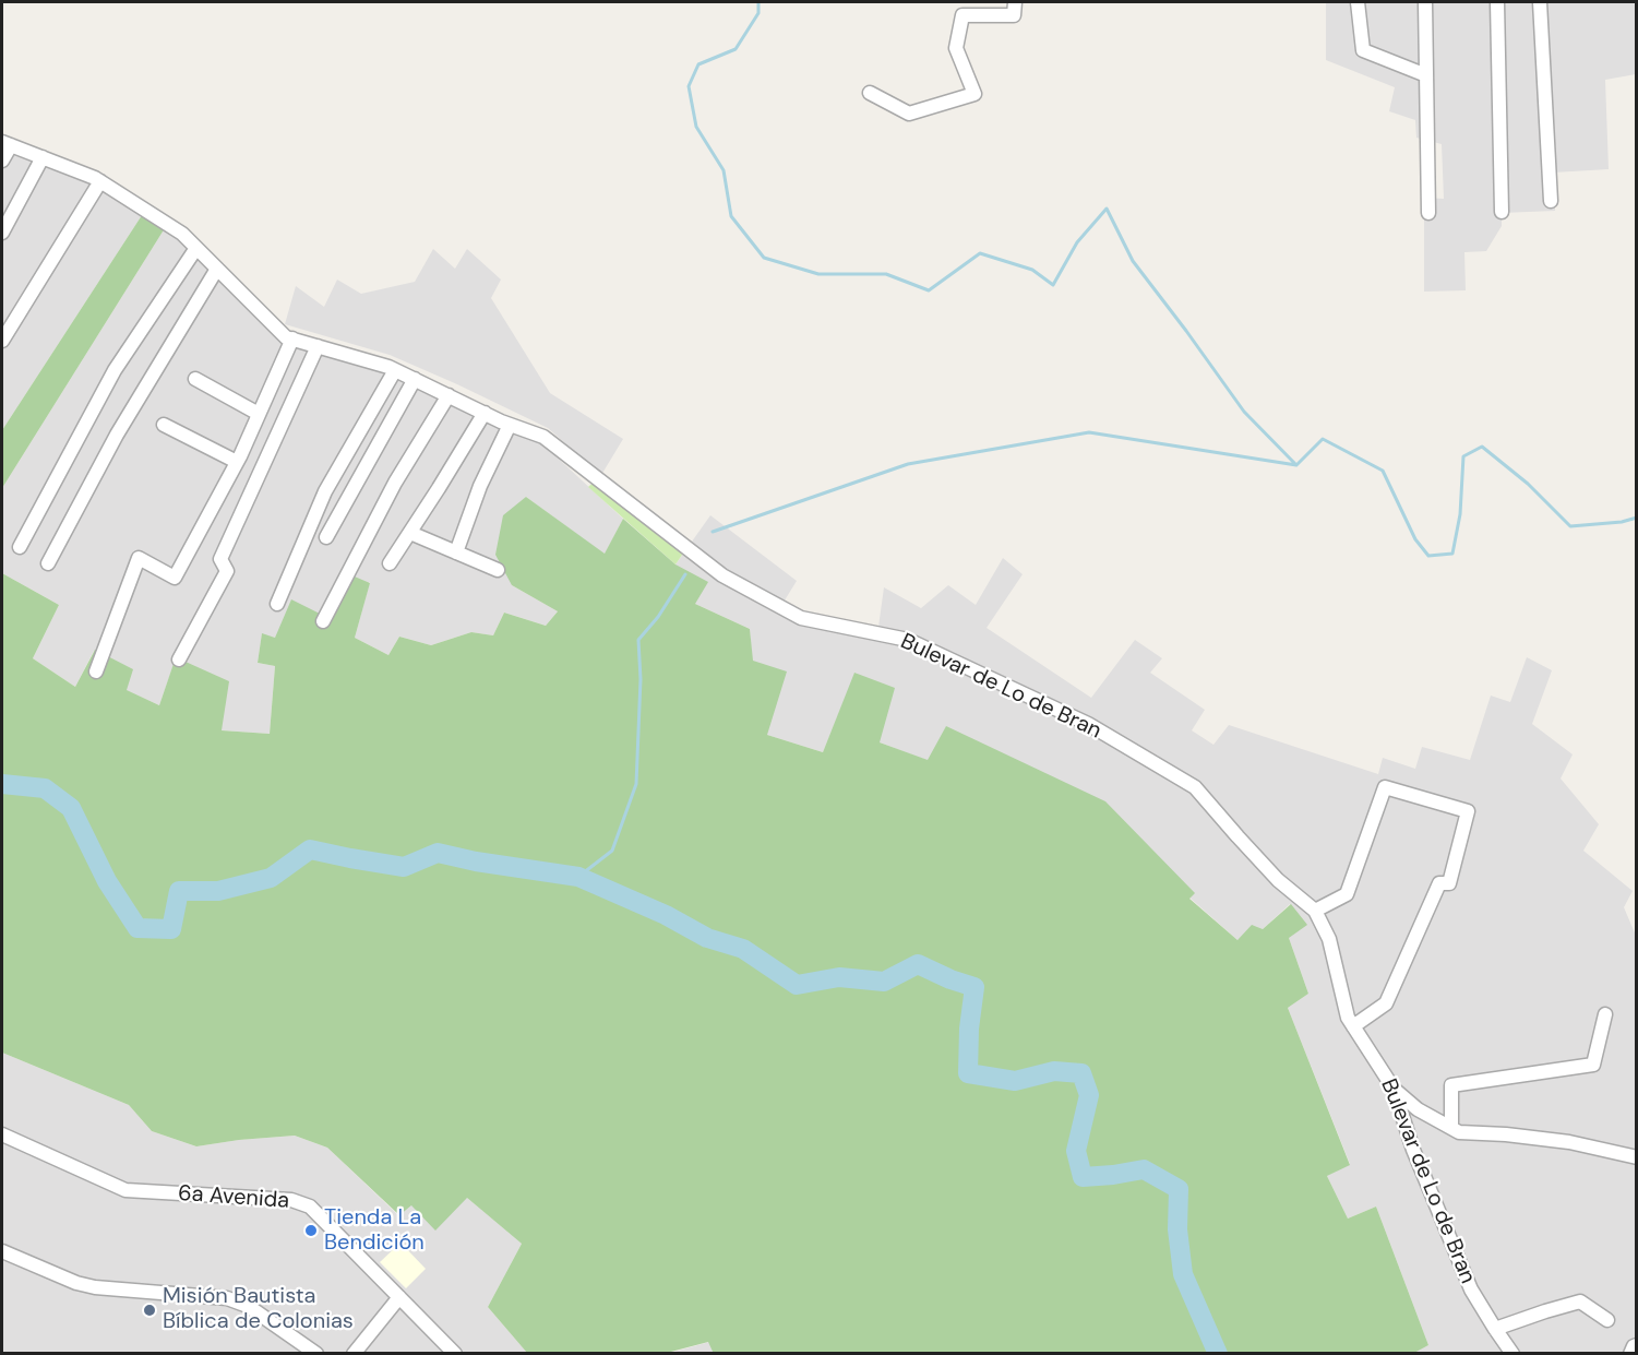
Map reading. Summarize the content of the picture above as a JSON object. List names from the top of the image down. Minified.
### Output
{"streets":{"street":["Bulevar de Lo de Bran","6a Avenida"]},"places":["Tienda La Bendición","Misión Bautista Bíblica de Colonias"]}
